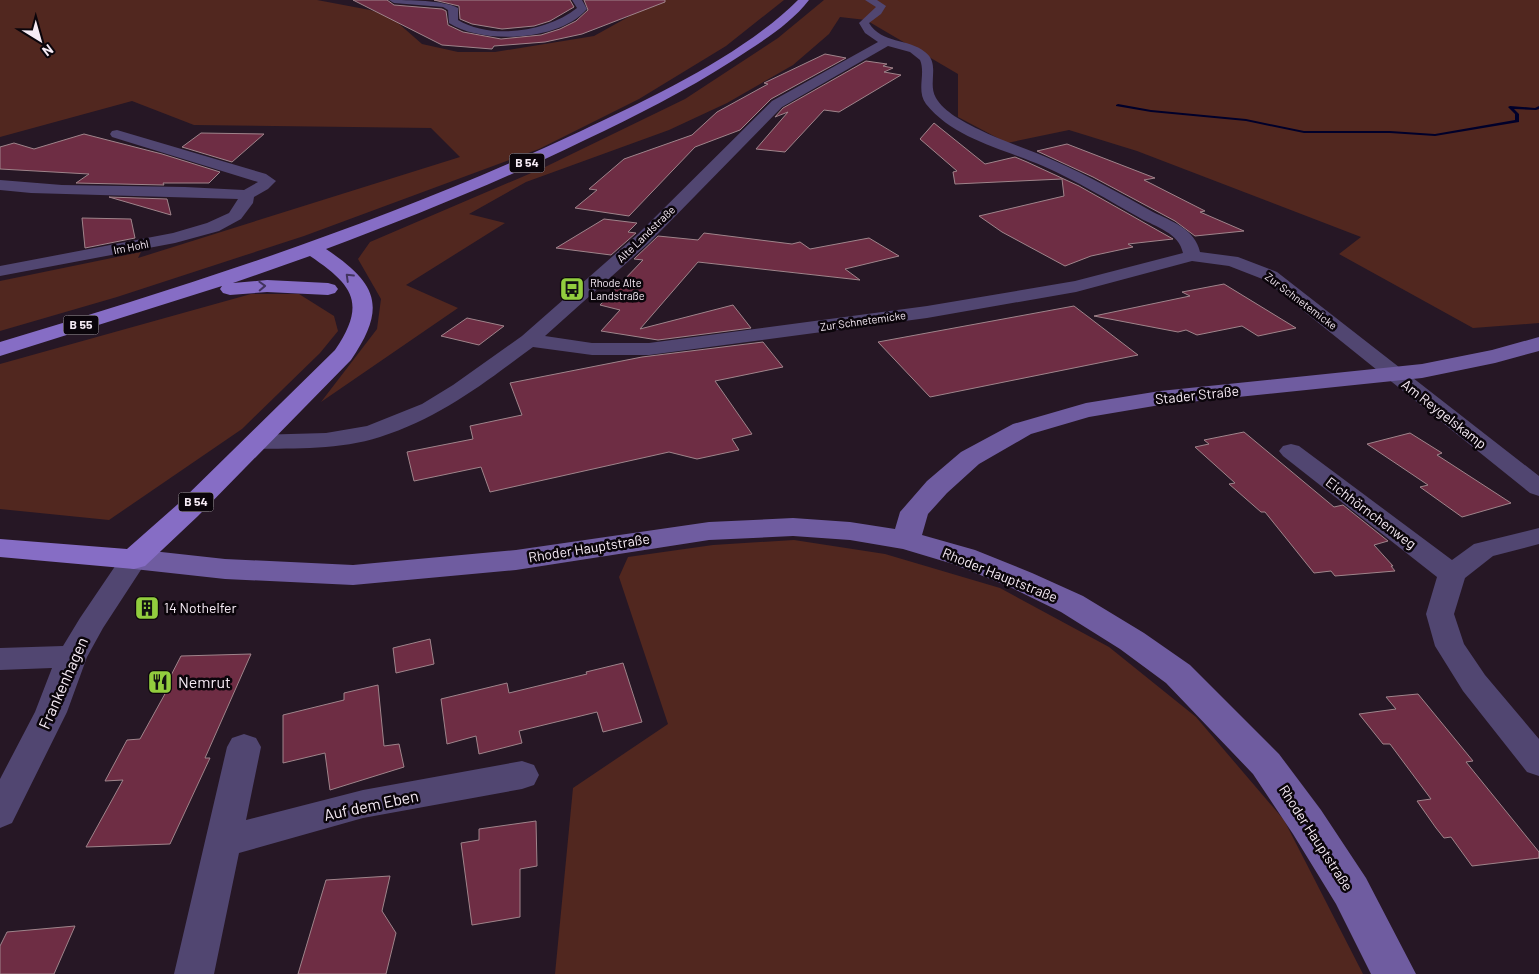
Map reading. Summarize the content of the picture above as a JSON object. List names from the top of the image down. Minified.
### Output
{"streets":{"main road":["B 54","B 55","Stader Straße","Rhoder Hauptstraße"],"street":["Alte Landstraße","Im Hohl","Zur Schnetemicke","Am Reygelskamp","Eichhörnchenweg","Frankenhagen","Auf dem Eben"]},"crossings":[["B 54","Alte Landstraße"],["B 54","B 55"],["B 54","Rhoder Hauptstraße"],["B 54","Frankenhagen"],["Alte Landstraße","Zur Schnetemicke"],["Zur Schnetemicke","Am Reygelskamp"],["Stader Straße","Rhoder Hauptstraße"],["Rhoder Hauptstraße","Frankenhagen"]],"places":{"bus stop":["Rhode Alte Landstraße"],"building":["14 Nothelfer"],"restaurant":["Nemrut"]},"north":"bottom right"}
